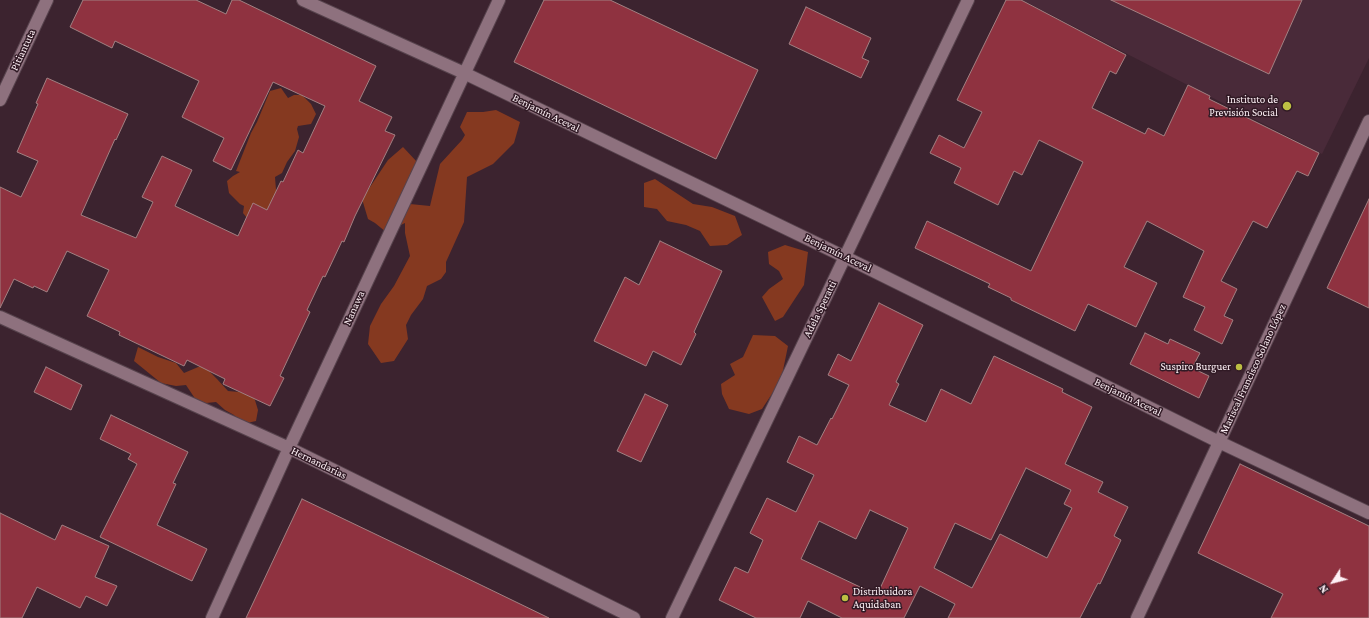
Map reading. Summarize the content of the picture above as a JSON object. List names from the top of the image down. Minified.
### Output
{"streets":{"street":["Pitiantuta","Benjamín Aceval","Nanawa","Adela Speratti","Mariscal Francisco Solano López","Hernandarias"]},"crossings":[["Benjamín Aceval","Nanawa"],["Benjamín Aceval","Adela Speratti"],["Benjamín Aceval","Mariscal Francisco Solano López"],["Nanawa","Hernandarias"]],"places":["Instituto de Previsión Social","Suspiro Burguer","Distribuidora Aquidaban"],"north":"bottom left"}
